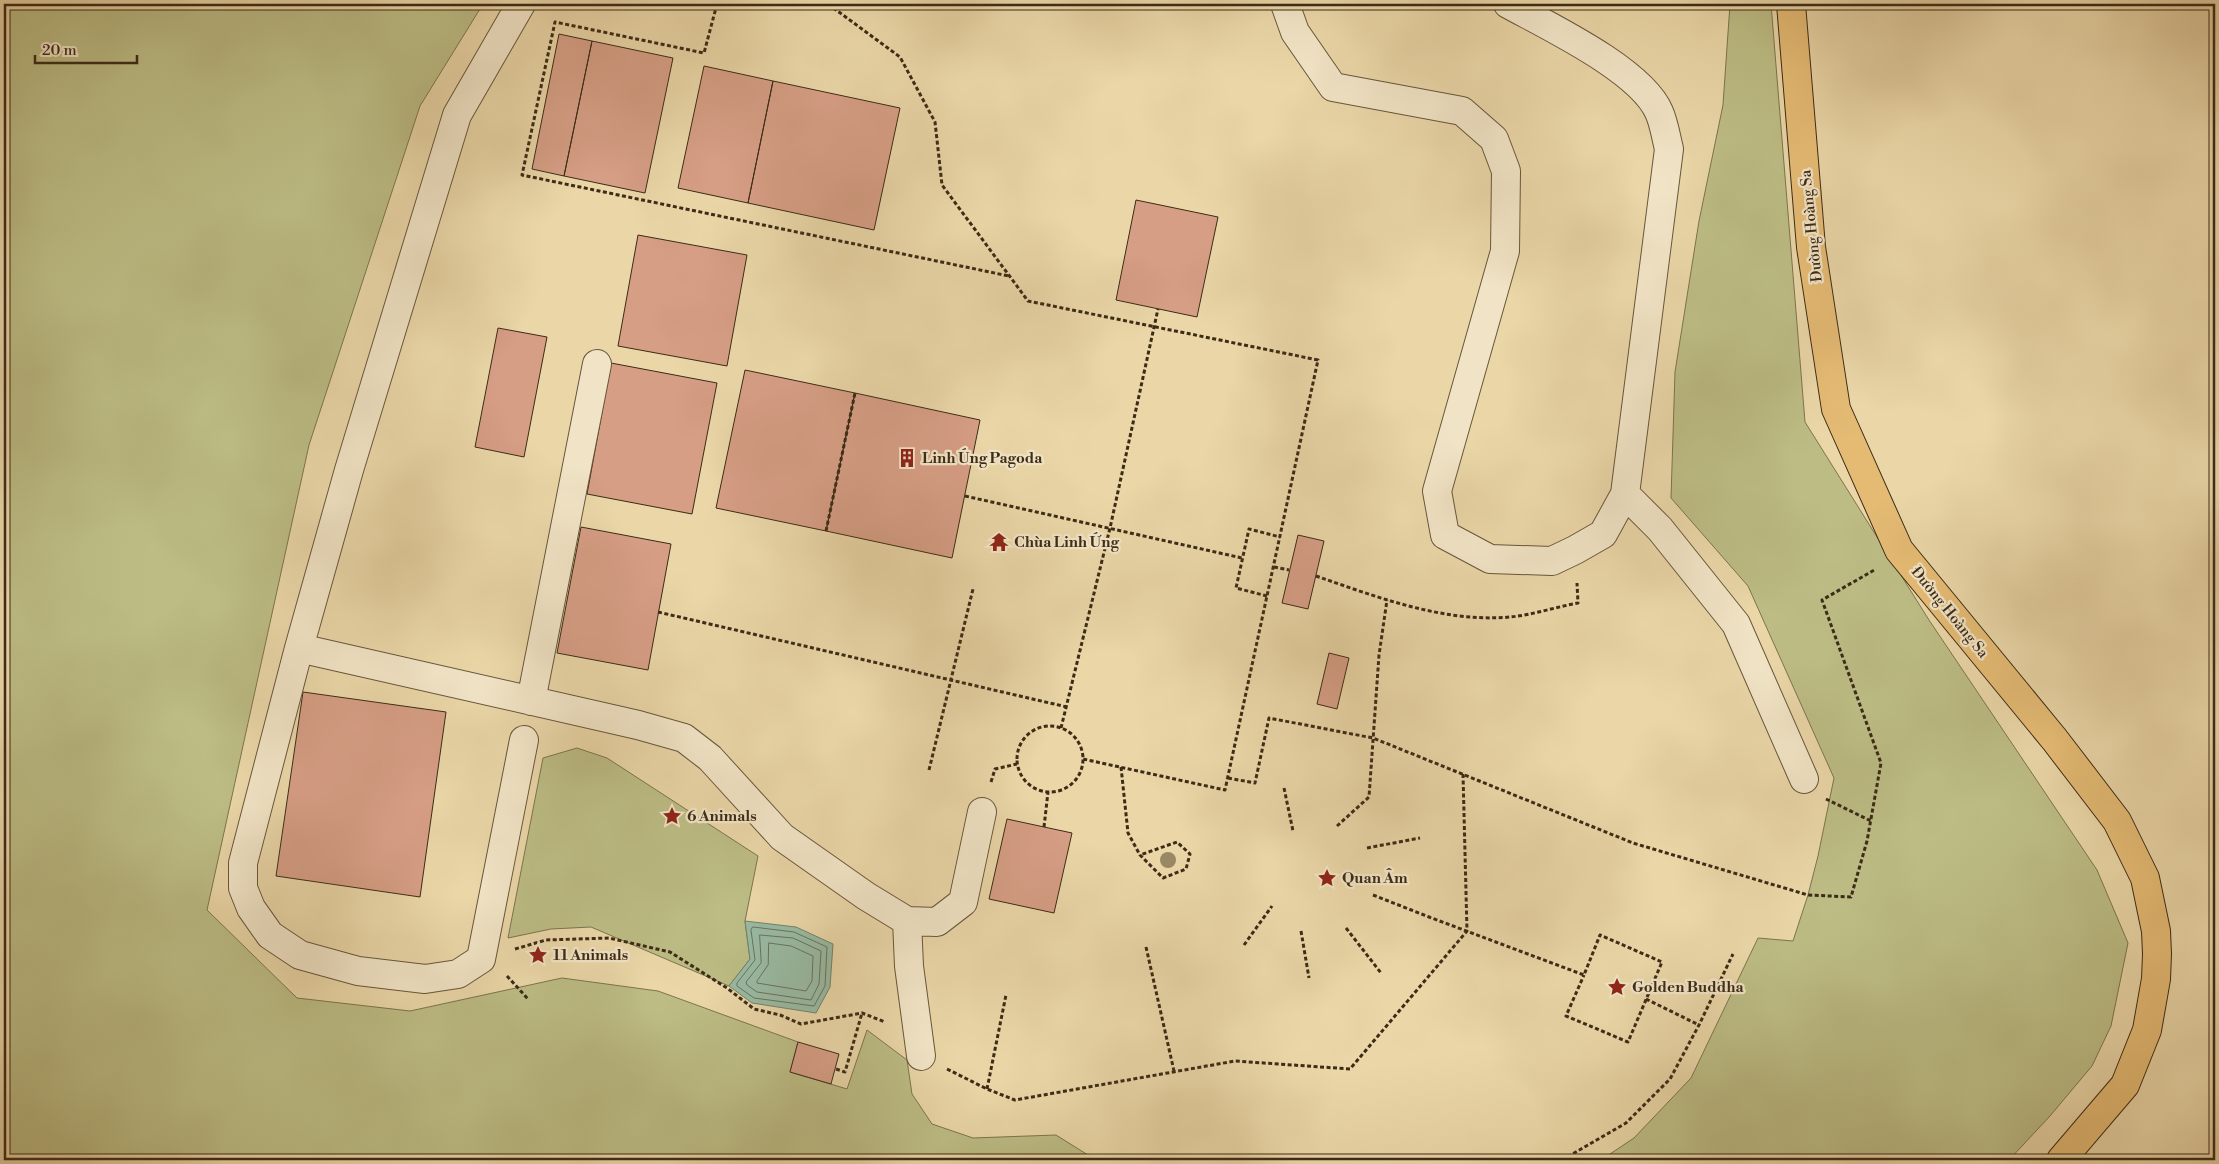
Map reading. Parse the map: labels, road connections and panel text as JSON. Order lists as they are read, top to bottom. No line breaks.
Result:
{"streets":{"main road":["Đường Hoàng Sa"]},"places":{"building":["Linh Úng Pagoda"],"temple":["Chùa Linh Ứng"],"place":["6 Animals","Quan Âm","11 Animals","Golden Buddha"]},"scale_bar":"20 m"}
